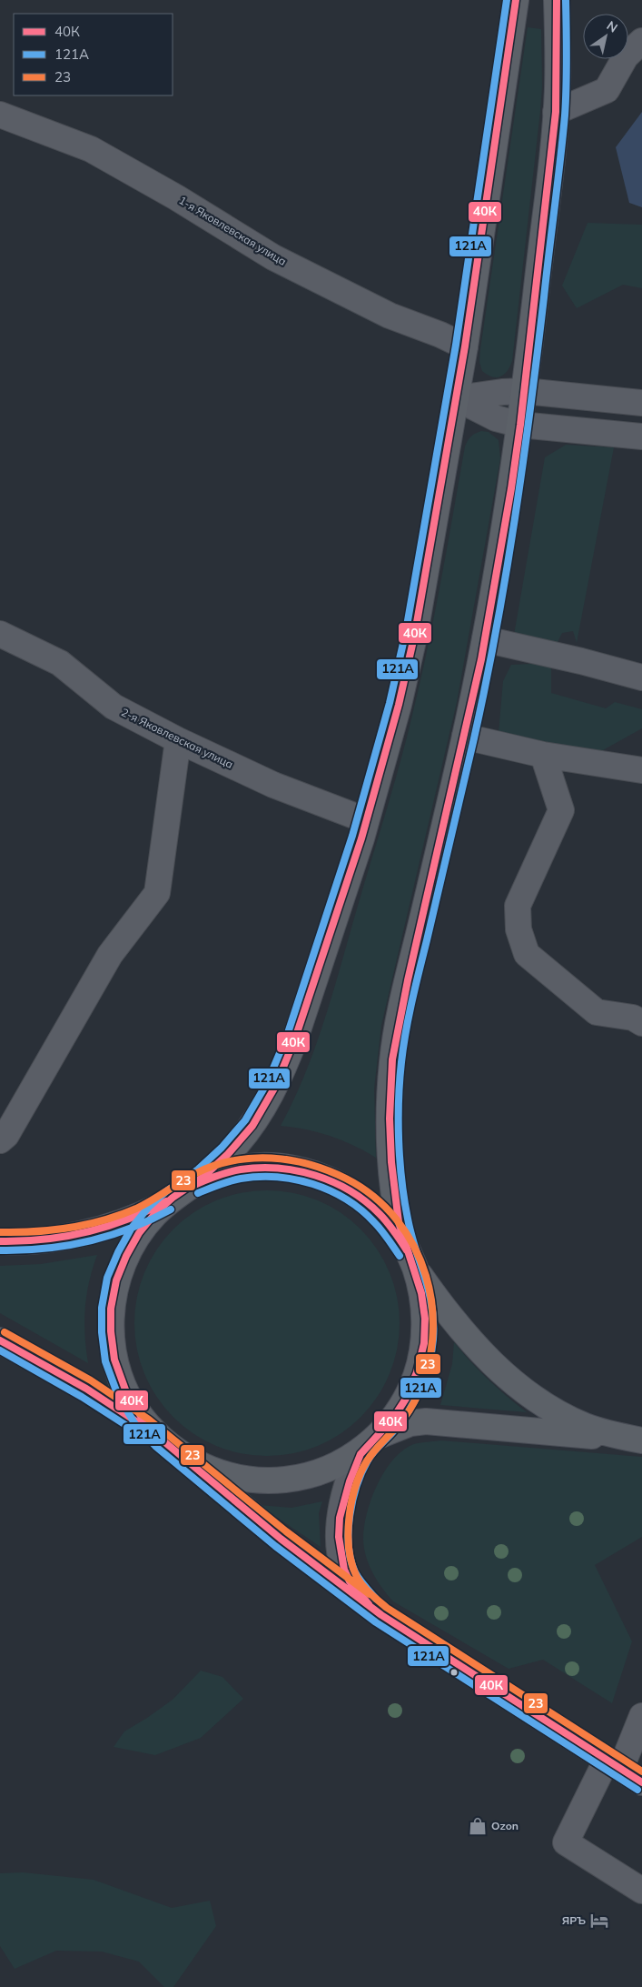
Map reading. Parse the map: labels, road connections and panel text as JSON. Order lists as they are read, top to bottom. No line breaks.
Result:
{"streets":{"street":["1-я Яковлевская улица","2-я Яковлевская улица"]},"places":{"shop":["Ozon"],"hotel":["ЯРЪ"]},"lines":["transit line 40К","transit line 121А","transit line 23"],"legend":["40К","121А","23"],"north":"top right"}
